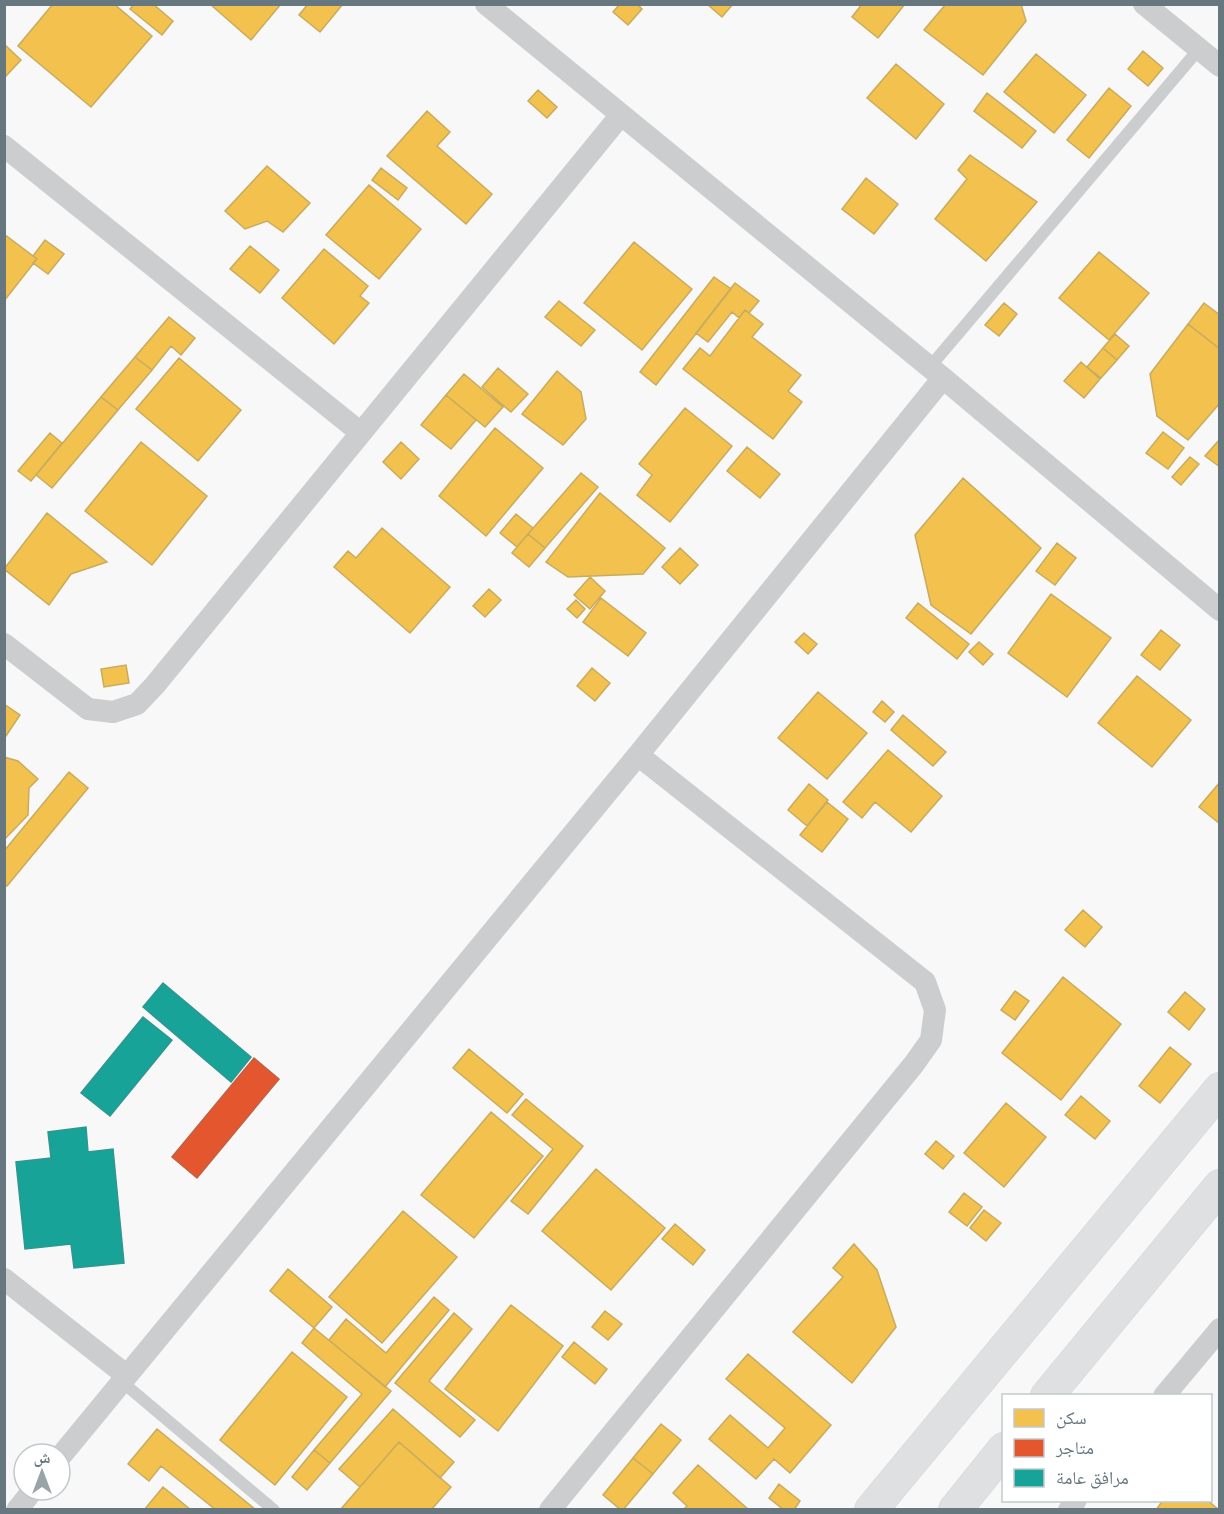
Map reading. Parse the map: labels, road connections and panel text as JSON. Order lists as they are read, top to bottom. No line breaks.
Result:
{"legend":["سكن","متاجر","مرافق عامة"],"north":"top"}
